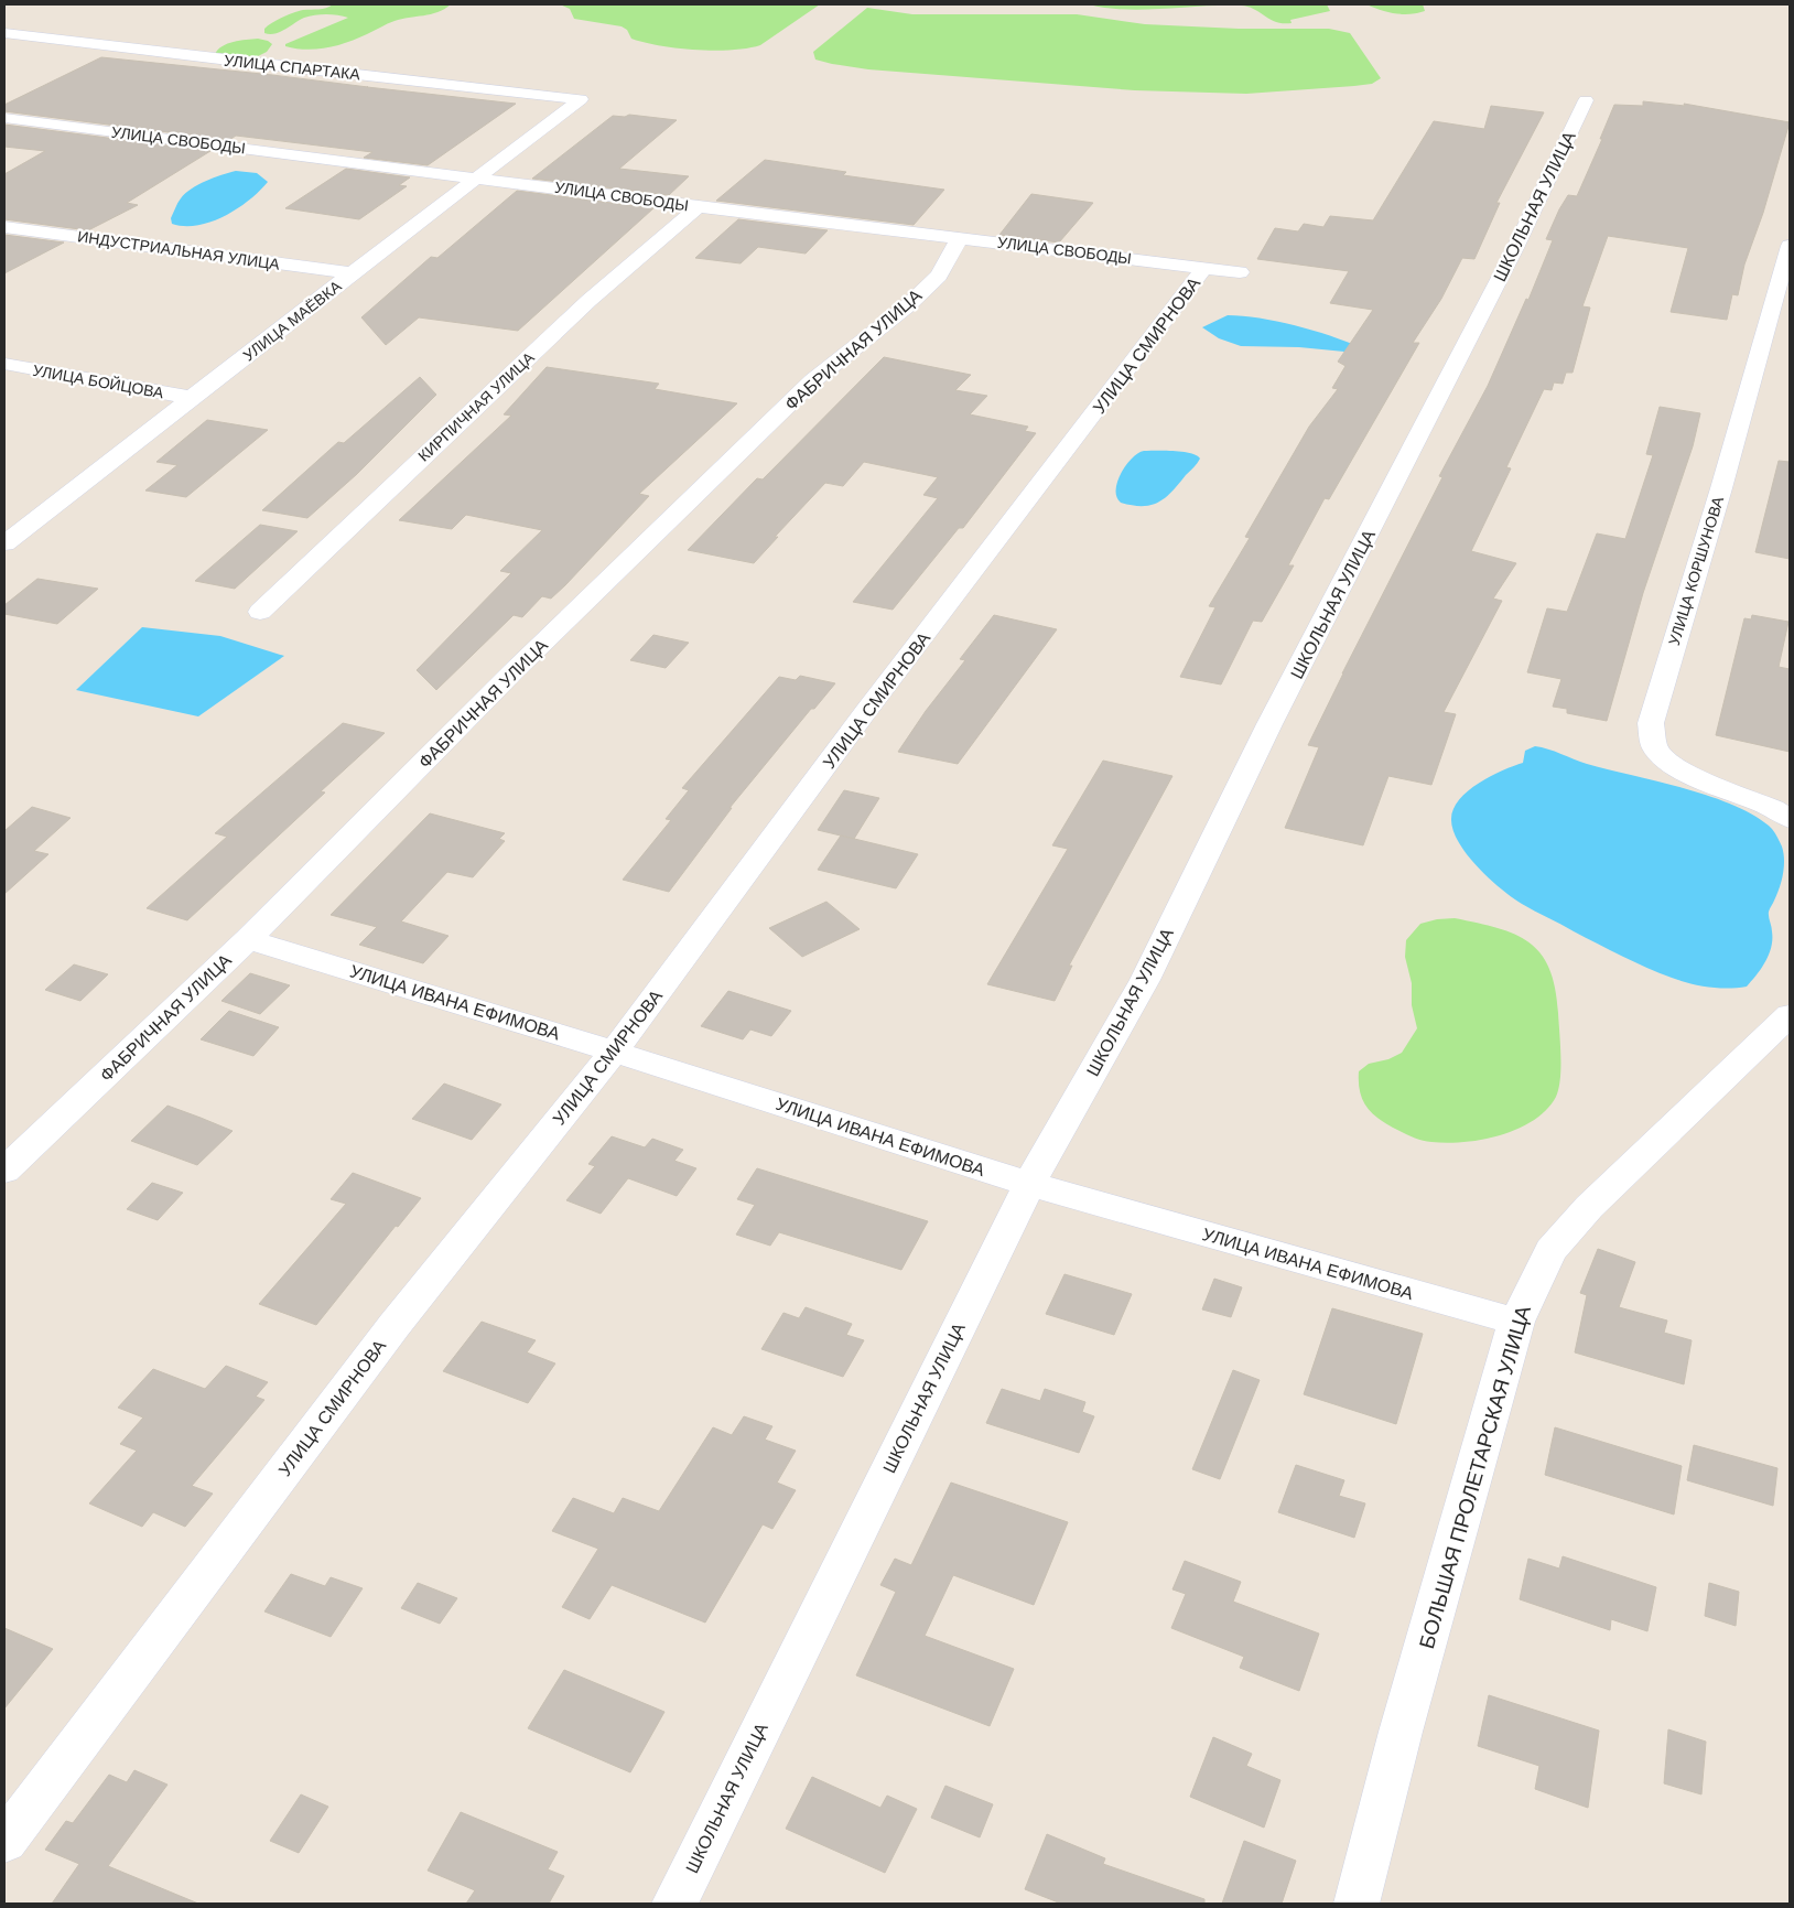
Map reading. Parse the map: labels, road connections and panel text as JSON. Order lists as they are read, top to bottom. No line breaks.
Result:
{"streets":{"street":["УЛИЦА СПАРТАКА","УЛИЦА СВОБОДЫ","ШКОЛЬНАЯ УЛИЦА","ИНДУСТРИАЛЬНАЯ УЛИЦА","УЛИЦА МАЁВКА","УЛИЦА СМИРНОВА","ФАБРИЧНАЯ УЛИЦА","УЛИЦА БОЙЦОВА","КИРПИЧНАЯ УЛИЦА","УЛИЦА КОРШУНОВА","УЛИЦА ИВАНА ЕФИМОВА","БОЛЬШАЯ ПРОЛЕТАРСКАЯ УЛИЦА"]},"crossings":[["УЛИЦА СПАРТАКА","УЛИЦА МАЁВКА"],["УЛИЦА СВОБОДЫ","УЛИЦА МАЁВКА"],["УЛИЦА СВОБОДЫ","УЛИЦА СМИРНОВА"],["УЛИЦА СВОБОДЫ","ФАБРИЧНАЯ УЛИЦА"],["УЛИЦА СВОБОДЫ","КИРПИЧНАЯ УЛИЦА"],["ШКОЛЬНАЯ УЛИЦА","УЛИЦА ИВАНА ЕФИМОВА"],["ИНДУСТРИАЛЬНАЯ УЛИЦА","УЛИЦА МАЁВКА"],["УЛИЦА МАЁВКА","УЛИЦА БОЙЦОВА"],["УЛИЦА СМИРНОВА","УЛИЦА ИВАНА ЕФИМОВА"],["ФАБРИЧНАЯ УЛИЦА","УЛИЦА ИВАНА ЕФИМОВА"],["УЛИЦА ИВАНА ЕФИМОВА","БОЛЬШАЯ ПРОЛЕТАРСКАЯ УЛИЦА"]]}
